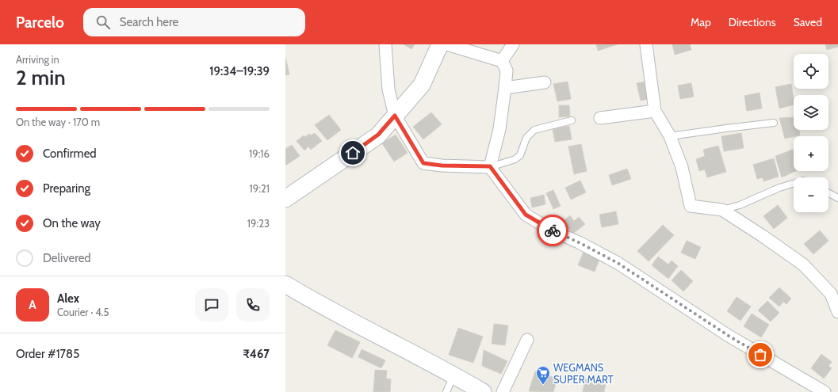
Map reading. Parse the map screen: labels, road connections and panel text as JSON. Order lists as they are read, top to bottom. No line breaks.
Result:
{"places":{"supermarket":["WEGMANS SUPER MART"]},"page":{"header":"Parcelo","search":"Search here","nav":["Map","Directions","Saved"],"heading":["2 min","Arriving in","19:34–19:39"],"panel":["Alex","Courier · 4.5","Order #1785","₹467"],"map_buttons":["+","−"],"bar":"On the way · 170 m","list":[["Confirmed","19:16"],["Preparing","19:21"],["On the way","19:23"],"Delivered"],"round":"A"}}
